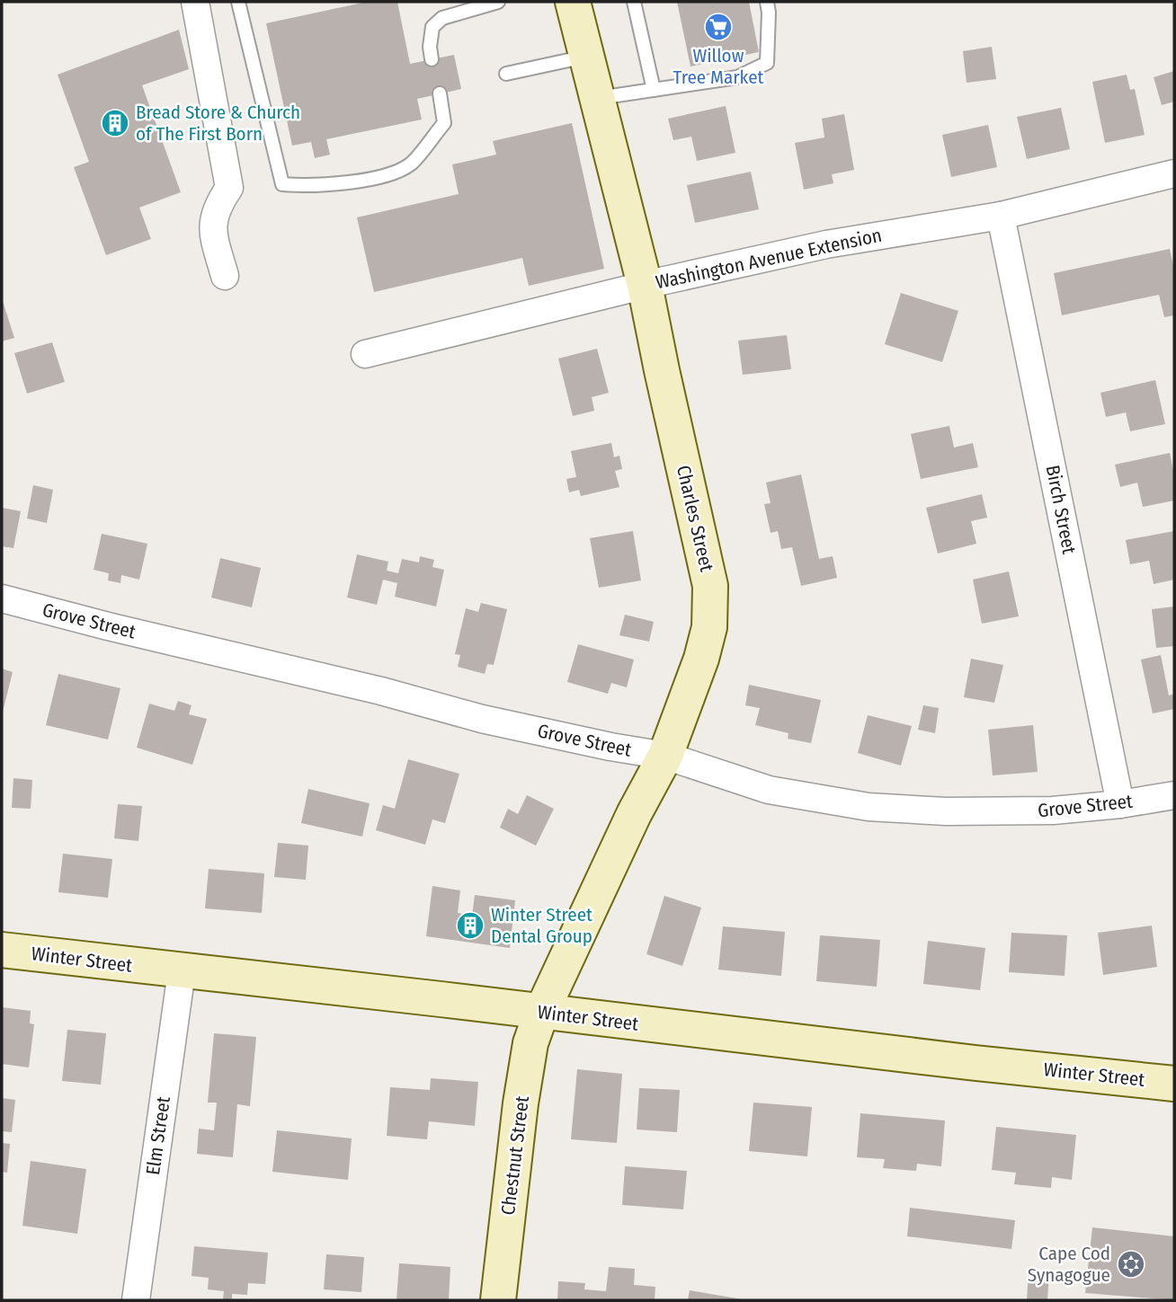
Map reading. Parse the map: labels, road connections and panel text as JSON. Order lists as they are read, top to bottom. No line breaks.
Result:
{"streets":{"street":["Washington Avenue Extension","Birch Street","Charles Street","Grove Street","Winter Street","Elm Street","Chestnut Street"]},"crossings":[["Washington Avenue Extension","Birch Street"],["Washington Avenue Extension","Charles Street"],["Birch Street","Grove Street"],["Charles Street","Grove Street"],["Charles Street","Winter Street"],["Charles Street","Chestnut Street"],["Winter Street","Elm Street"],["Winter Street","Chestnut Street"]],"places":{"supermarket":["Willow Tree Market"],"building":["Bread Store & Church of The First Born","Winter Street Dental Group"],"synagogue":["Cape Cod Synagogue"]}}
